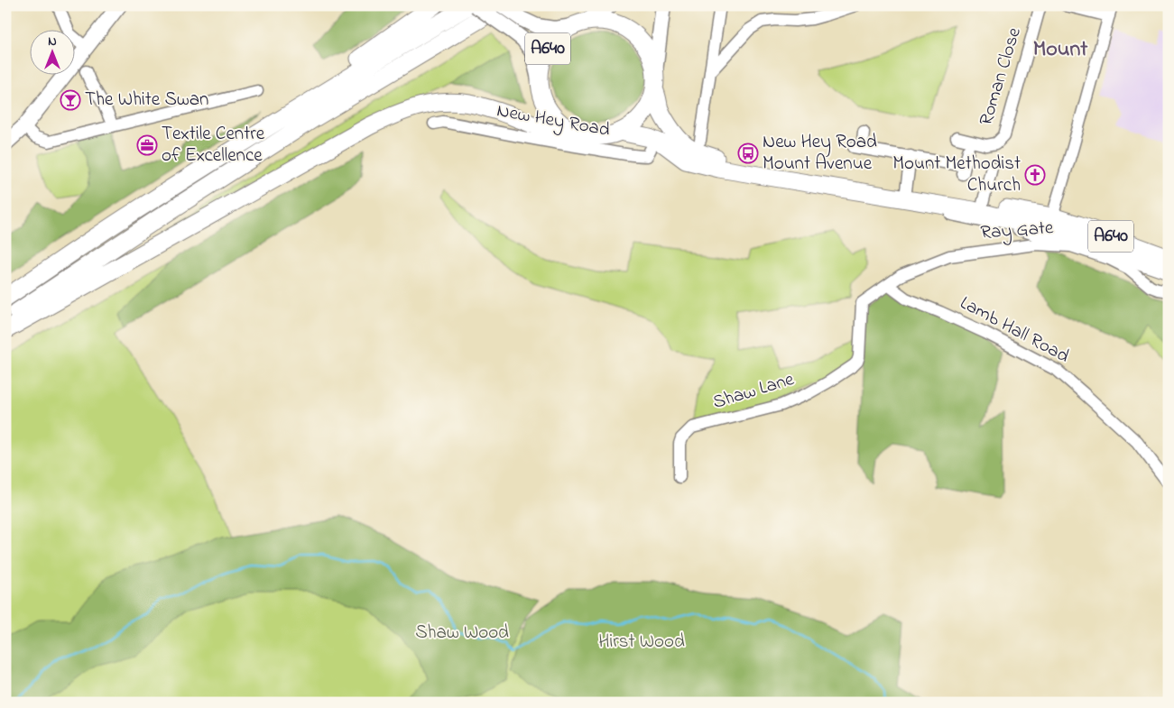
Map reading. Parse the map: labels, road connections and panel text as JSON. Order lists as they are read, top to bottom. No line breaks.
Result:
{"streets":{"highway":["A640","New Hey Road"],"street":["Roman Close","Ray Gate","Lamb Hall Road","Shaw Lane"]},"crossings":[["A640","New Hey Road"],["New Hey Road","Ray Gate"],["Ray Gate","Lamb Hall Road"],["Ray Gate","Shaw Lane"],["Lamb Hall Road","Shaw Lane"]],"districts":["Mount"],"parks":["Shaw Wood","Hirst Wood"],"places":{"bar":["The White Swan"],"office":["Textile Centre of Excellence"],"bus stop":["New Hey Road Mount Avenue"],"church":["Mount Methodist Church"]},"north":"top"}
